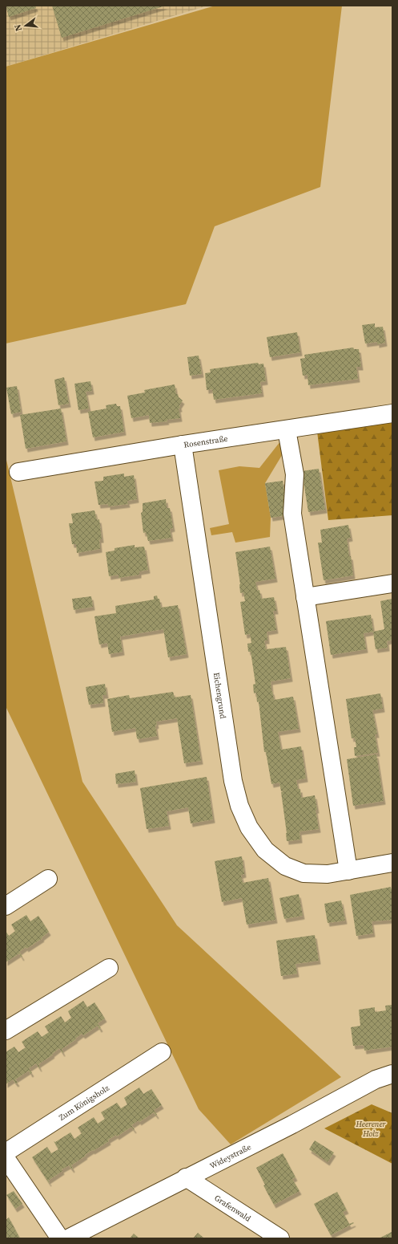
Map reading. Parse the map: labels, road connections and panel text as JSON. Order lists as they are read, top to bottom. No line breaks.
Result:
{"streets":{"street":["Rosenstraße","Eichengrund","Zum Königsholz","Wideystraße","Grafenwald"]},"crossings":[["Rosenstraße","Eichengrund"],["Wideystraße","Grafenwald"]],"parks":["Heerener Holz"],"north":"left"}
